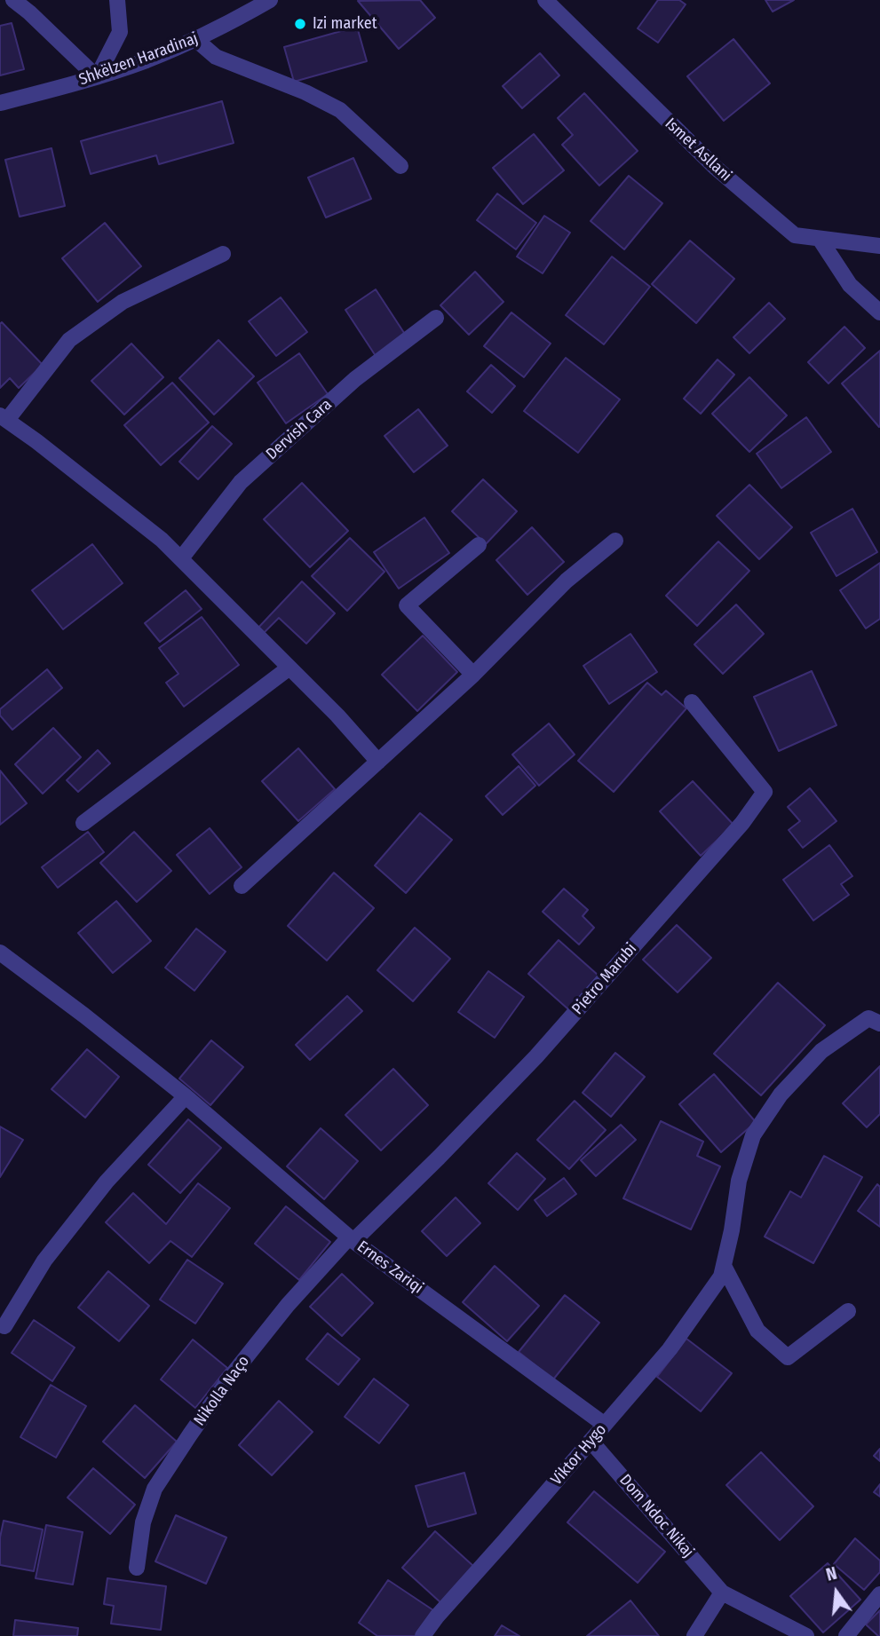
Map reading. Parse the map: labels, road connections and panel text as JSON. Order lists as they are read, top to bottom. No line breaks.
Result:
{"streets":{"street":["Shkëlzen Haradinaj","Ismet Asllani","Dervish Cara","Pietro Marubi","Ernes Zariqi","Nikolla Naço","Viktor Hygo","Dom Ndoc Nikaj"]},"crossings":[["Pietro Marubi","Ernes Zariqi"],["Pietro Marubi","Nikolla Naço"],["Ernes Zariqi","Nikolla Naço"],["Ernes Zariqi","Viktor Hygo"],["Viktor Hygo","Dom Ndoc Nikaj"]],"places":["Izi market"],"north":"top"}
